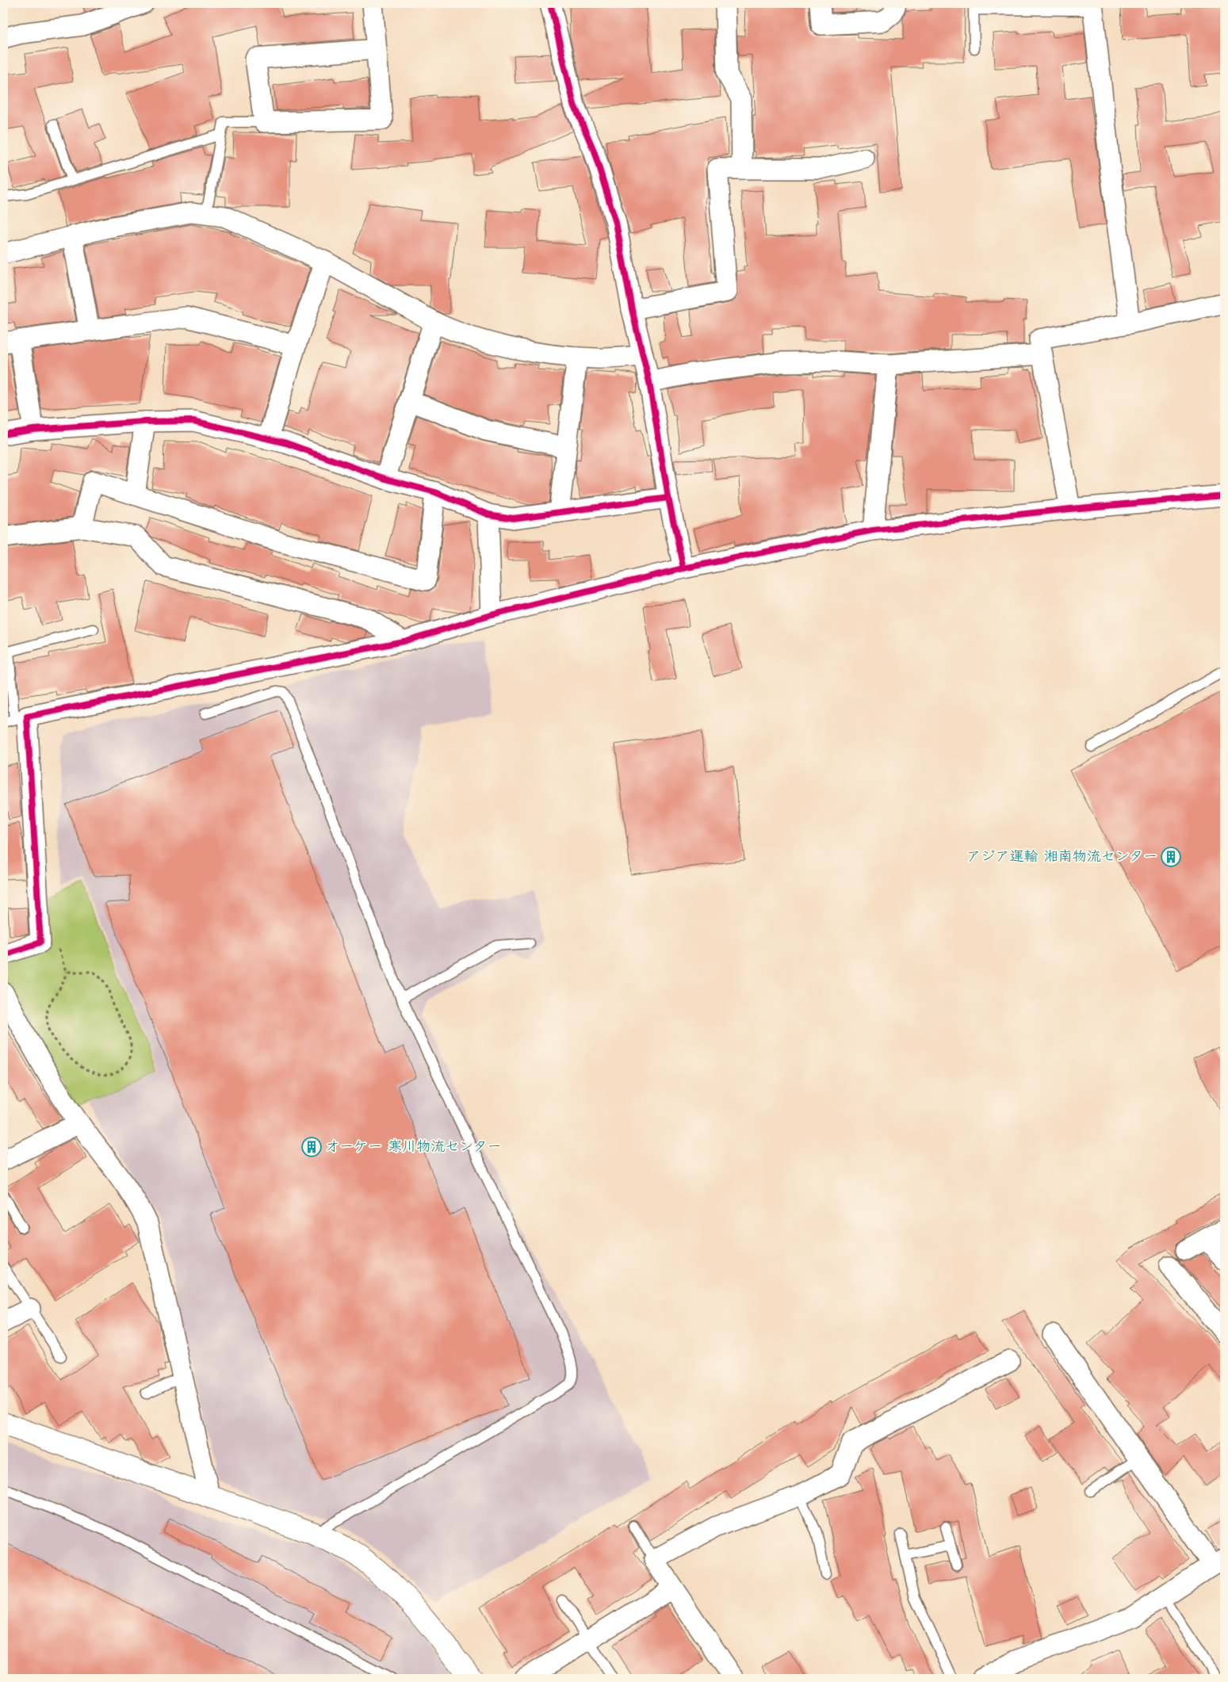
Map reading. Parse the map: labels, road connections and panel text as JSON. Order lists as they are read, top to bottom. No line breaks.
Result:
{"places":{"building":["アジア運輸 湘南物流センター","オーケー 寒川物流センター"]}}
